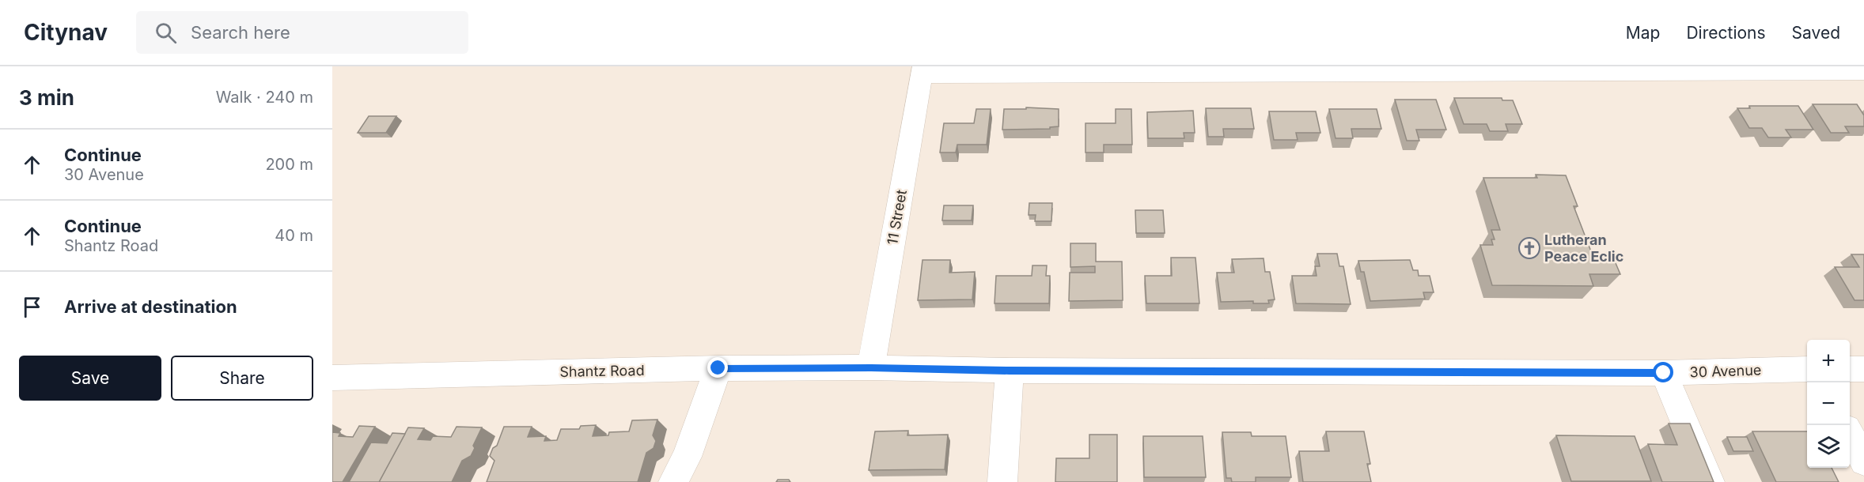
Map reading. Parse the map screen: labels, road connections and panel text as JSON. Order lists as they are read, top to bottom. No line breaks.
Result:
{"streets":{"street":["11 Street","Shantz Road","30 Avenue"]},"crossings":[["11 Street","Shantz Road"],["11 Street","30 Avenue"],["Shantz Road","30 Avenue"]],"places":{"church":["Lutheran Peace Eclic"]},"page":{"header":"Citynav","search":"Search here","nav":["Map","Directions","Saved"],"heading":["3 min","Walk · 240 m"],"list":[["Continue","30 Avenue","200 m"],["Continue","Shantz Road","40 m"],"Arrive at destination"],"map_buttons":["+","−"],"buttons":["Save","Share"]}}
